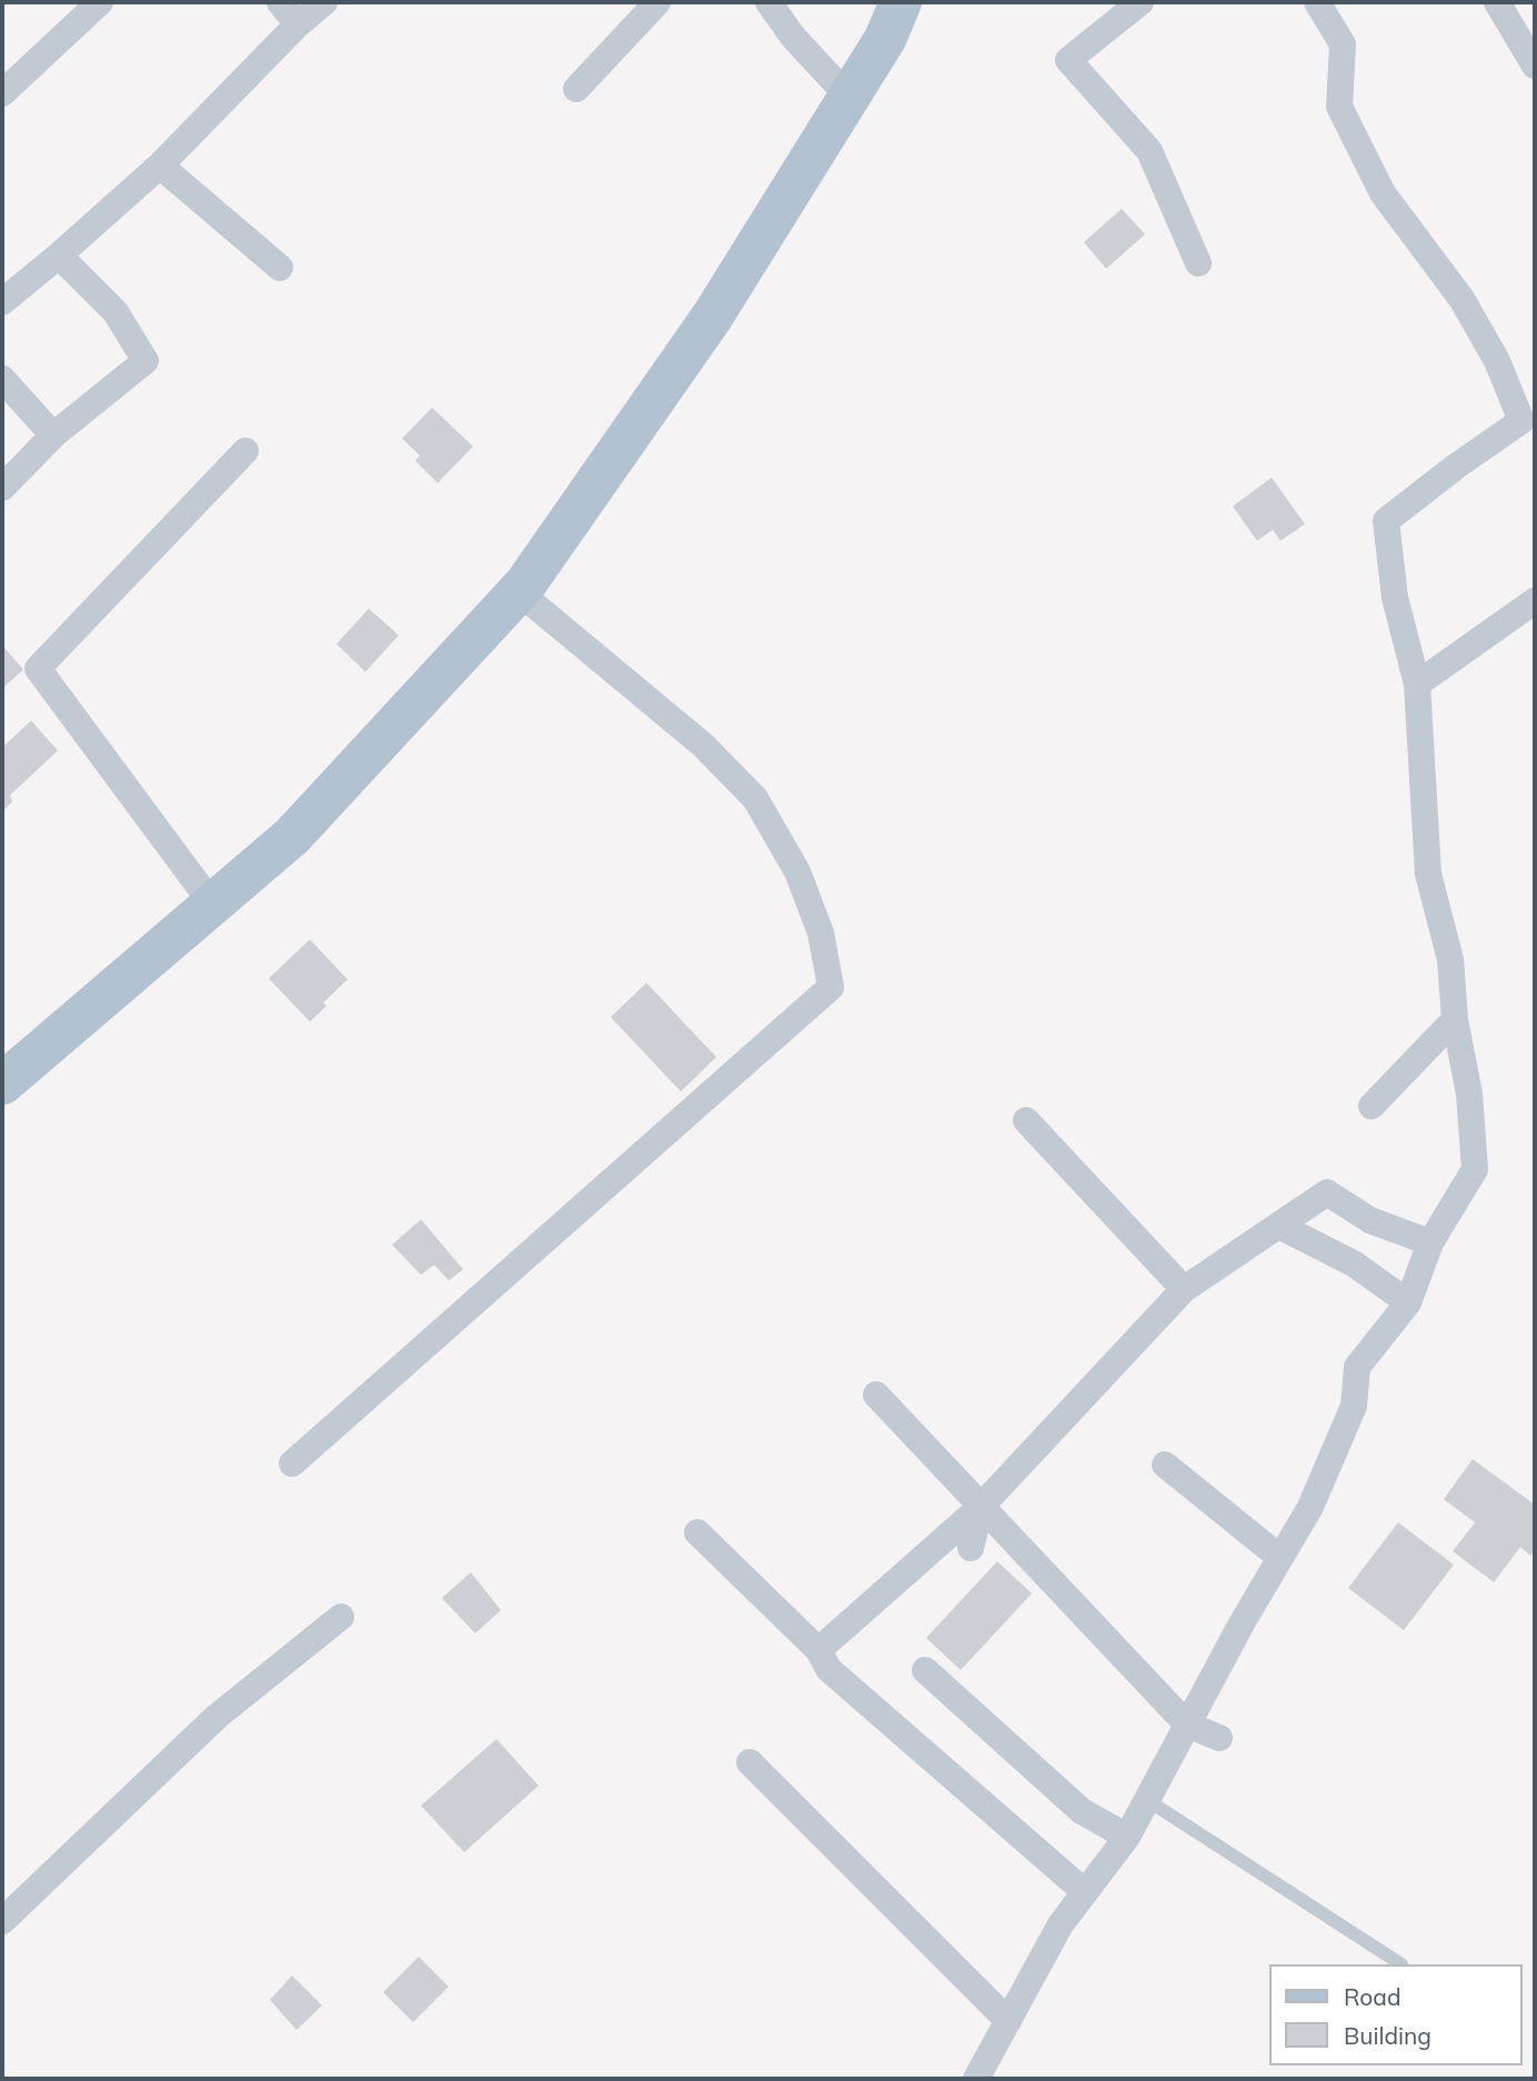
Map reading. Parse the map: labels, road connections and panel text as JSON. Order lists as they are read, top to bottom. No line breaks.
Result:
{"legend":["Road","Building"]}
